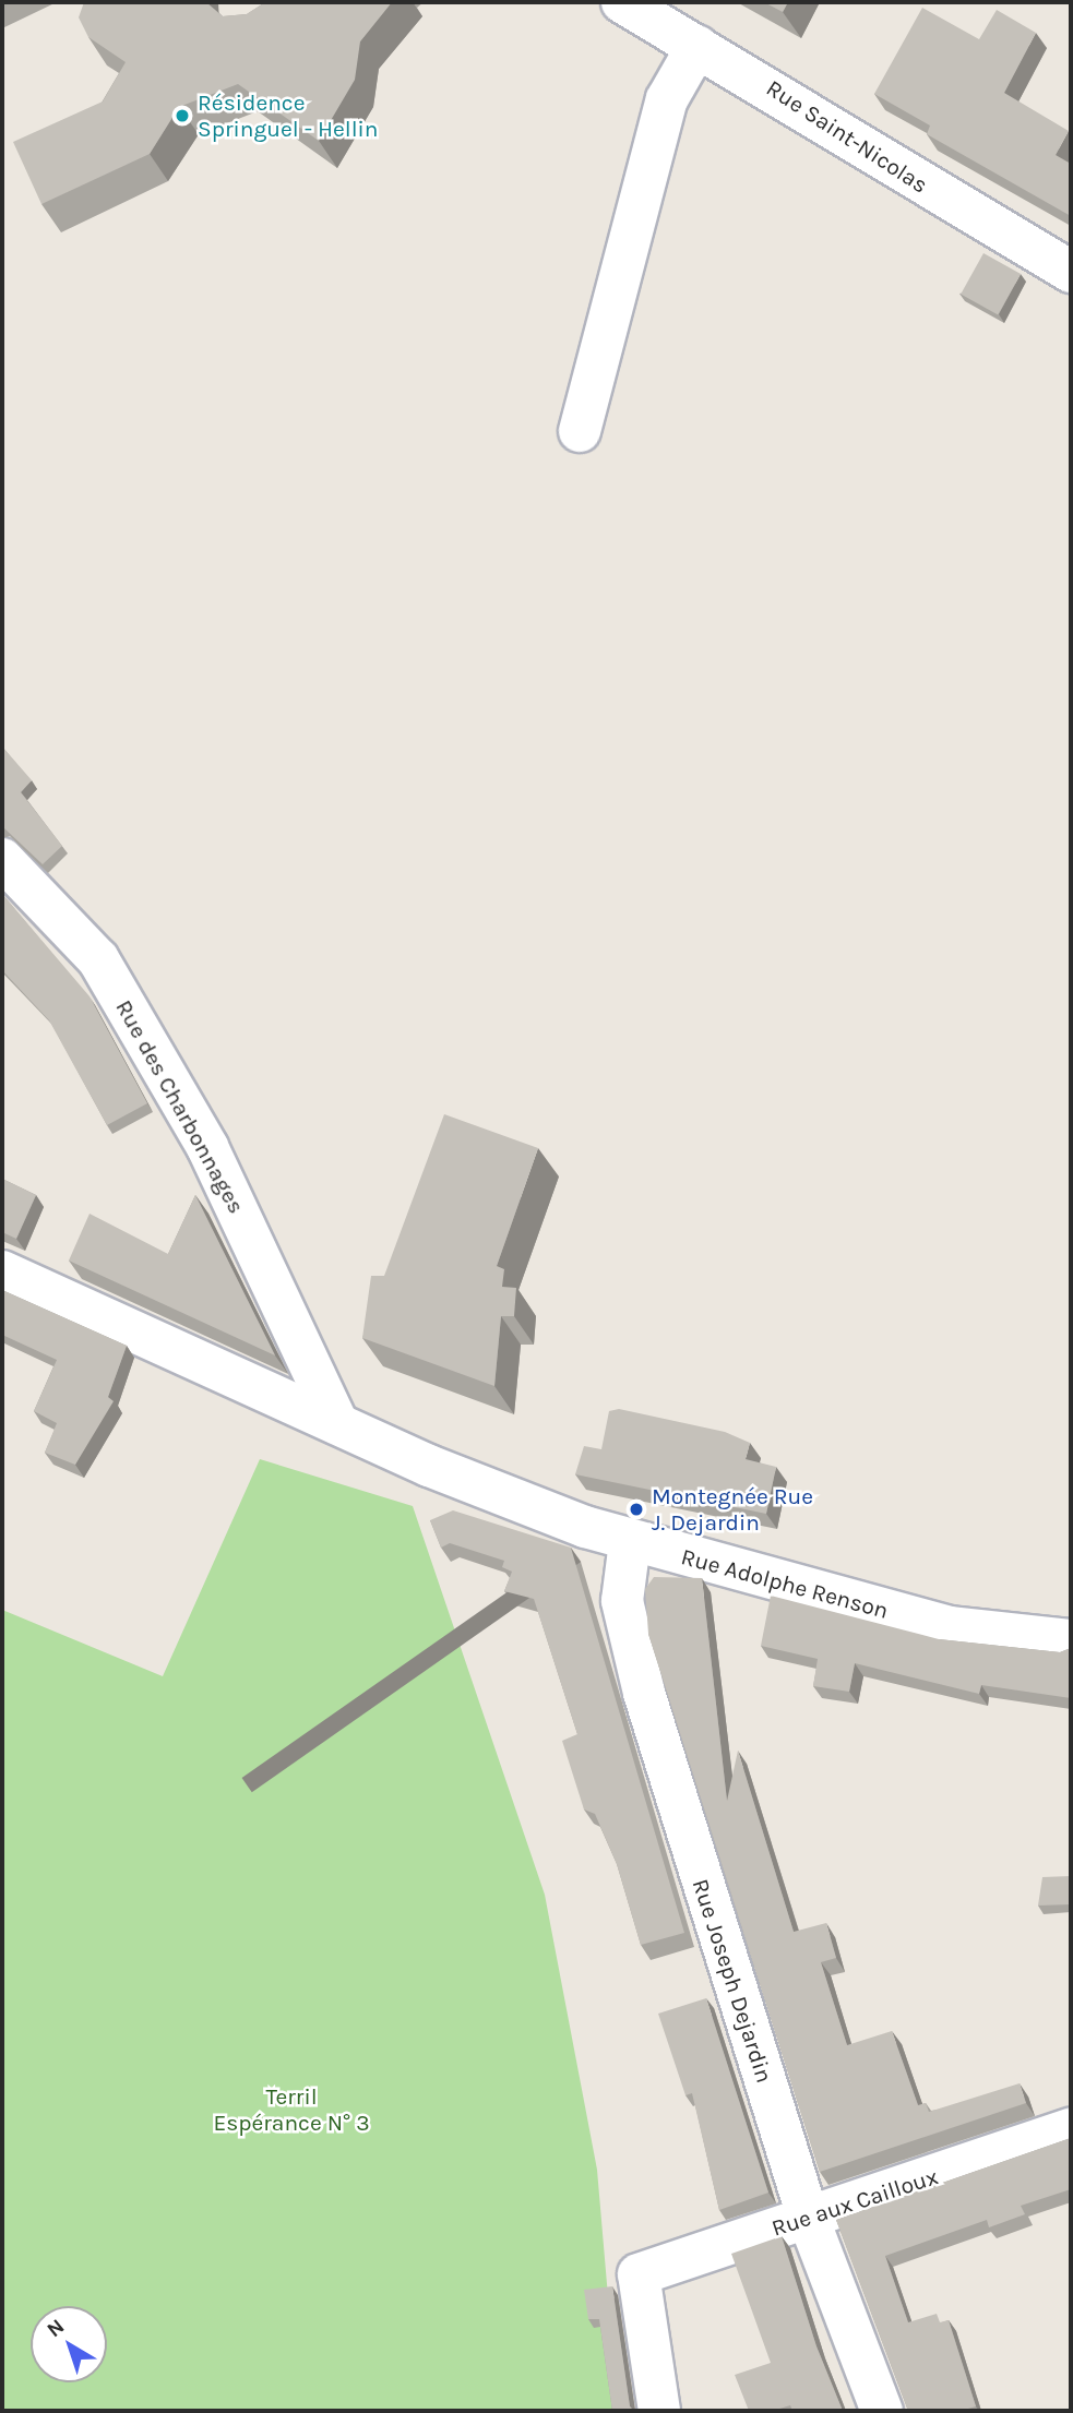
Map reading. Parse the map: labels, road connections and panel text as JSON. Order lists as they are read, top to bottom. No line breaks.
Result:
{"streets":{"street":["Rue Saint-Nicolas","Rue des Charbonnages","Rue Adolphe Renson","Rue Joseph Dejardin","Rue aux Cailloux"]},"crossings":[["Rue des Charbonnages","Rue Adolphe Renson"],["Rue Adolphe Renson","Rue Joseph Dejardin"],["Rue Joseph Dejardin","Rue aux Cailloux"]],"parks":["Terril Espérance N° 3"],"places":["Résidence Springuel - Hellin","Montegnée Rue J. Dejardin"],"north":"top left"}
